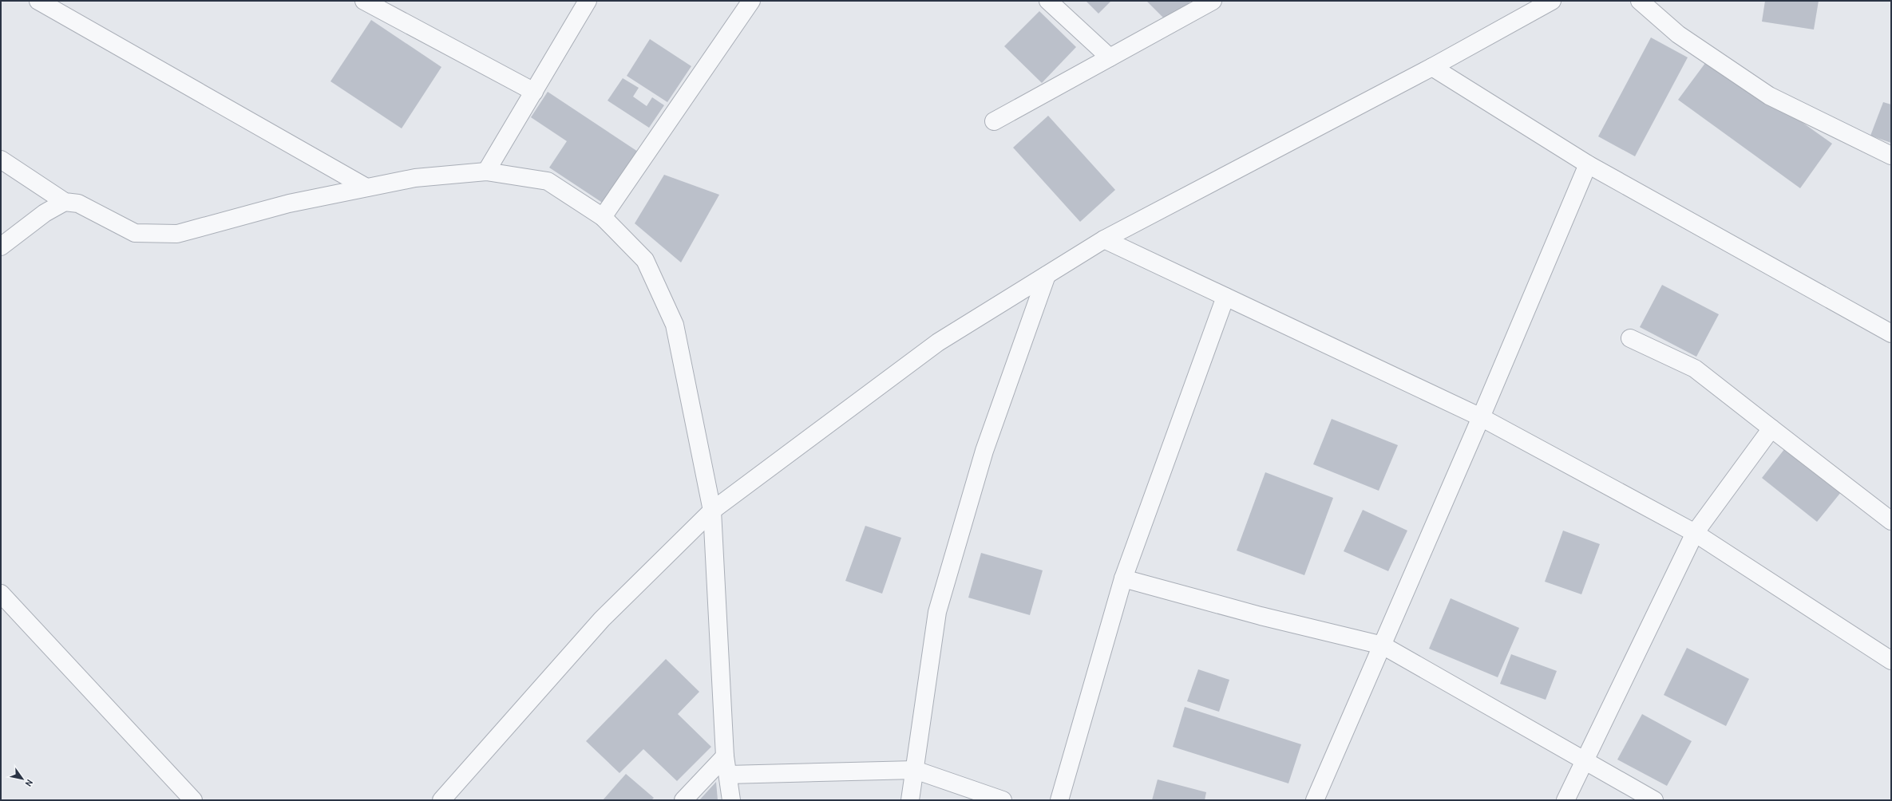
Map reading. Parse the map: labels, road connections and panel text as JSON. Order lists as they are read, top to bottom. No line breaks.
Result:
{"north":"bottom right"}
